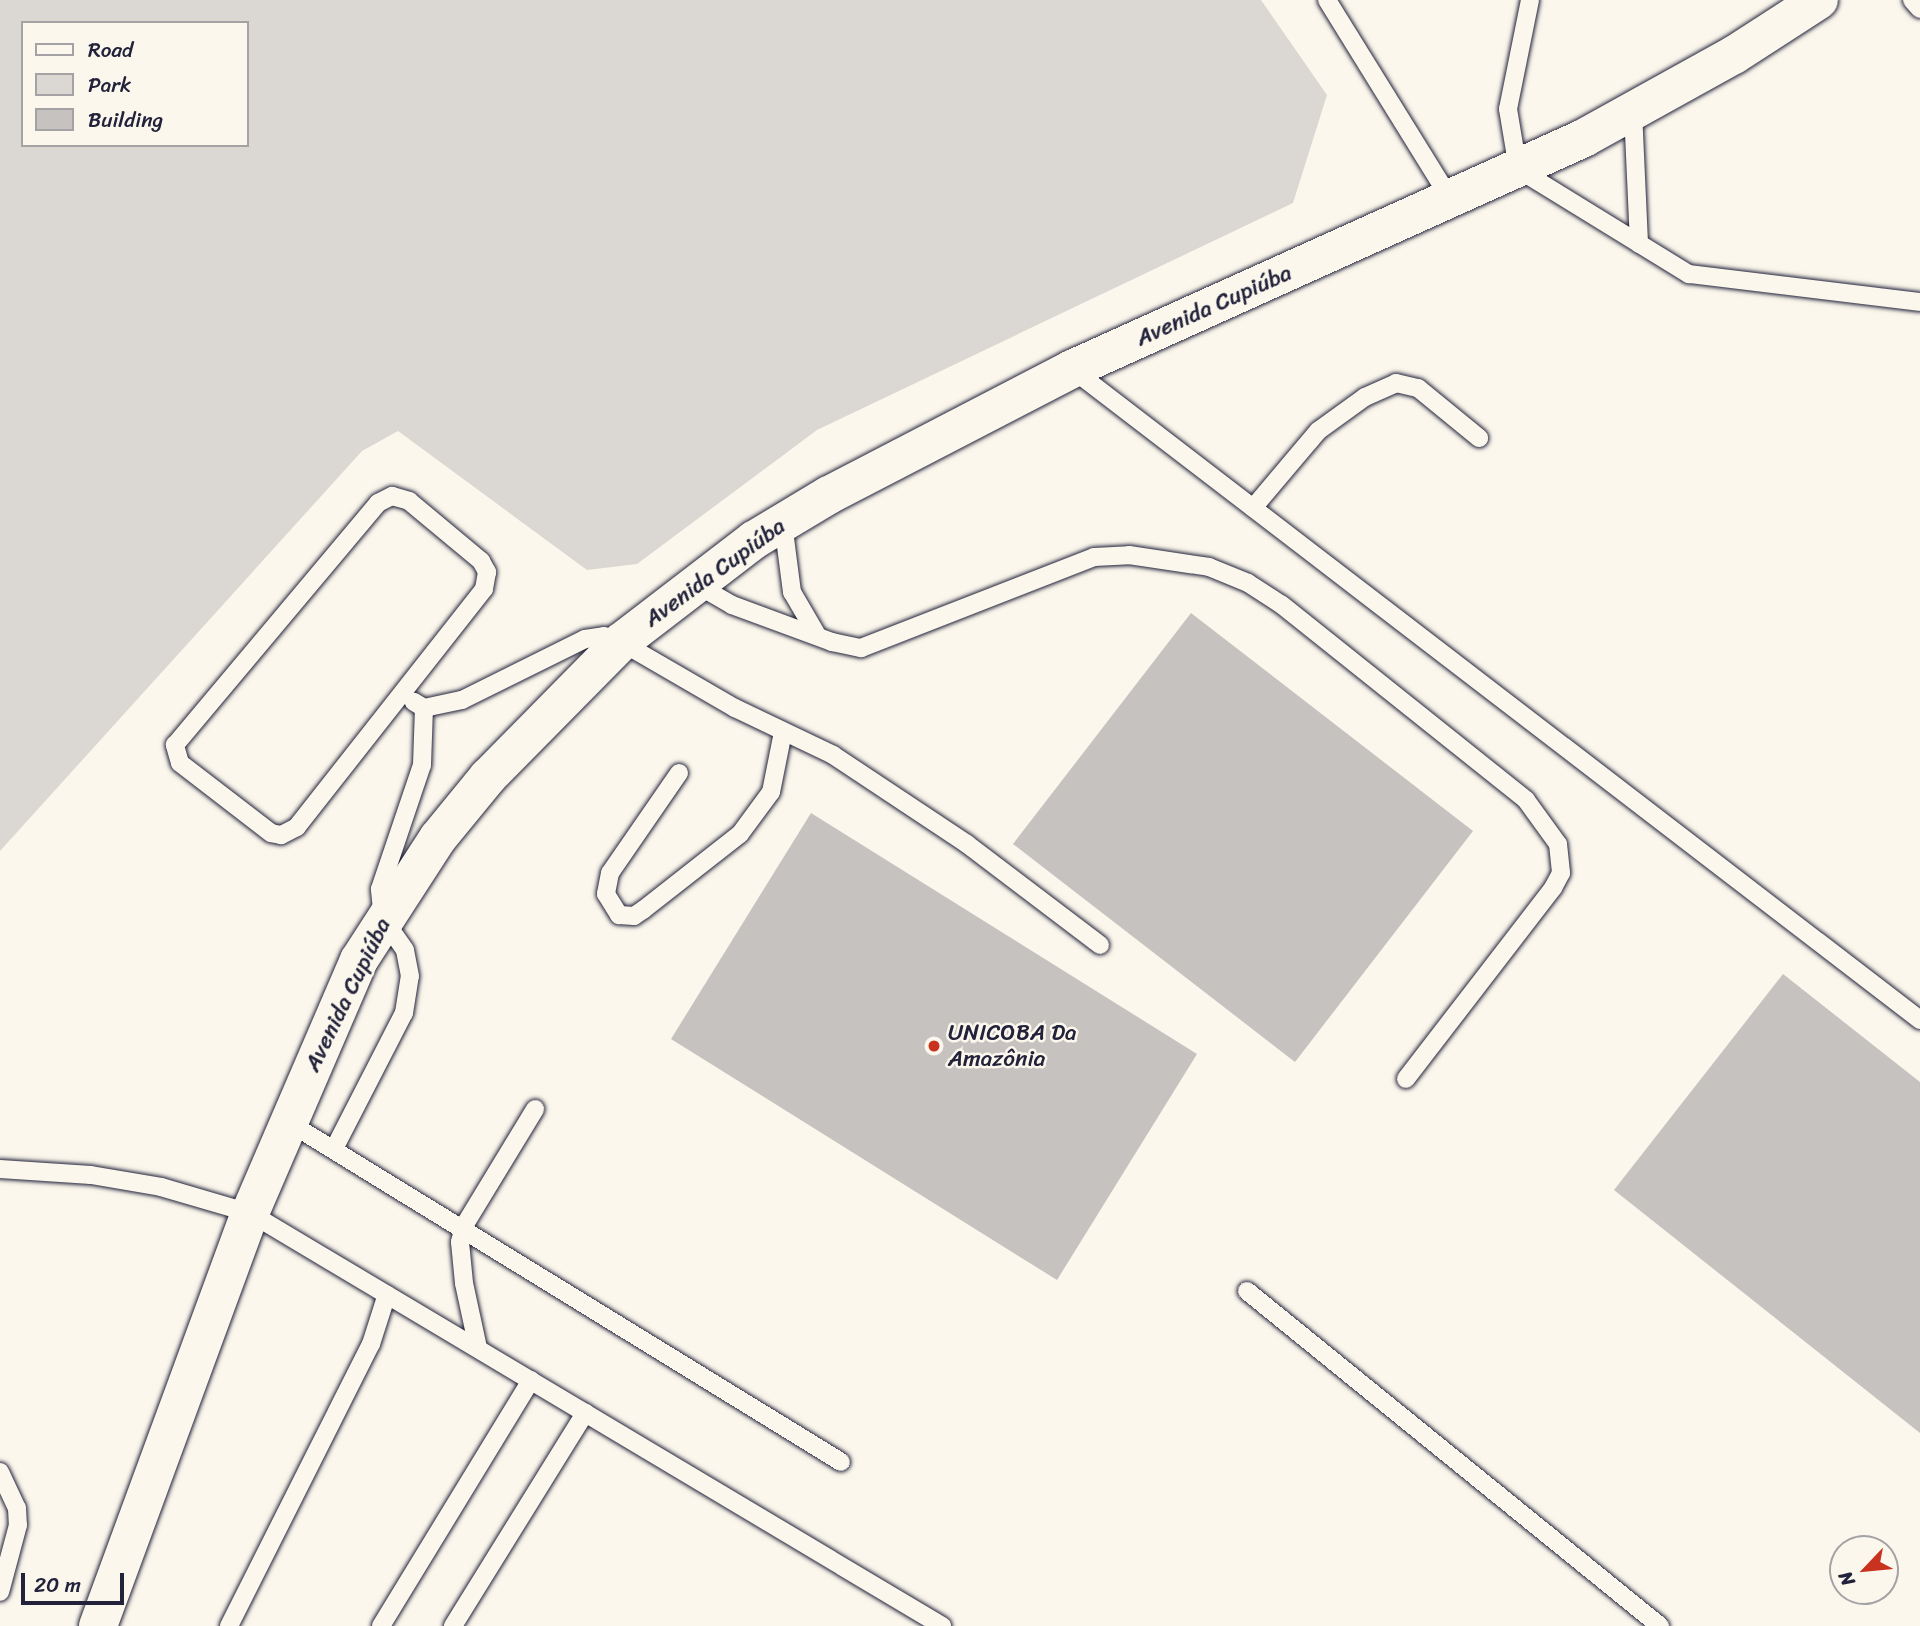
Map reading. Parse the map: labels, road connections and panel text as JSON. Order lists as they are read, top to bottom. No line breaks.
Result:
{"streets":{"street":["Avenida Cupiúba"]},"places":["UNICOBA Da Amazônia"],"legend":["Road","Park","Building"],"scale_bar":"20 m","north":"bottom left"}
